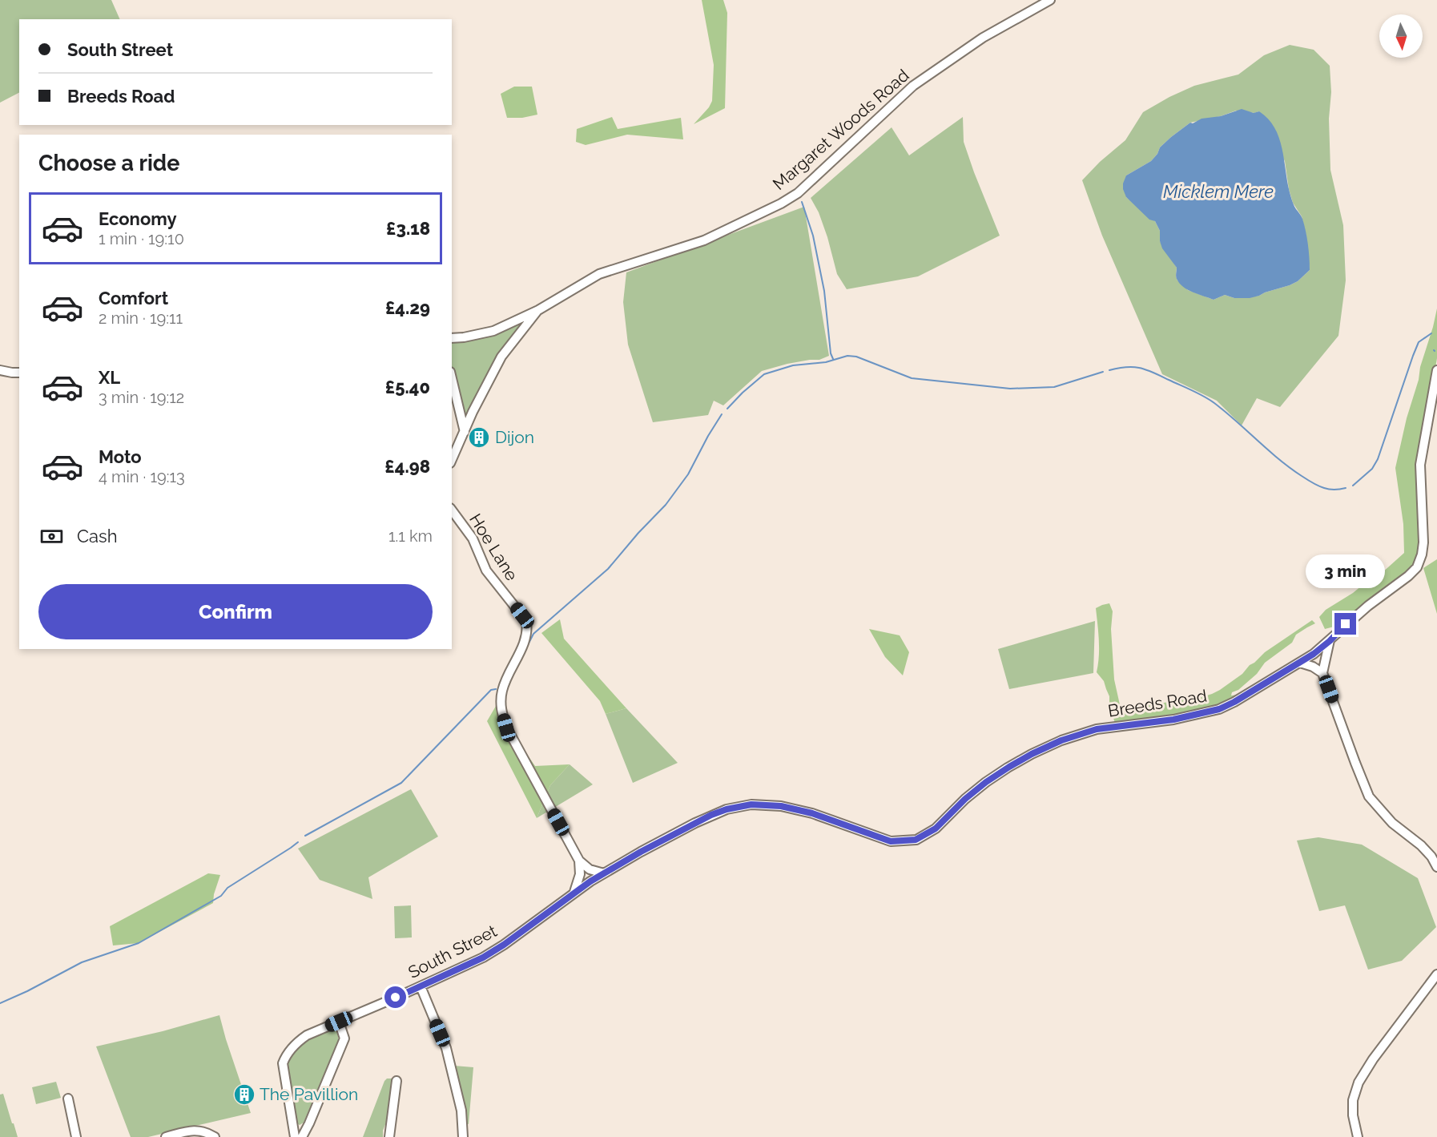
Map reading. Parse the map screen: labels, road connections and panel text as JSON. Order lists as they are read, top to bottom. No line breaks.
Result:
{"streets":{"street":["Margaret Woods Road","Hoe Lane","Breeds Road","South Street"]},"crossings":[["Breeds Road","South Street"]],"water":["Micklem Mere"],"places":{"building":["Dijon","The Pavillion"]},"north":"bottom","page":{"banner":["South Street","Breeds Road"],"heading":"Choose a ride","list":[{"name":"Economy","note":"1 min · 19:10","value":"£3.18"},{"name":"Comfort","note":"2 min · 19:11","value":"£4.29"},{"name":"XL","note":"3 min · 19:12","value":"£5.40"},{"name":"Moto","note":"4 min · 19:13","value":"£4.98"}],"pay":["Cash","1.1 km"],"bubble":"3 min","buttons":"Confirm"}}
